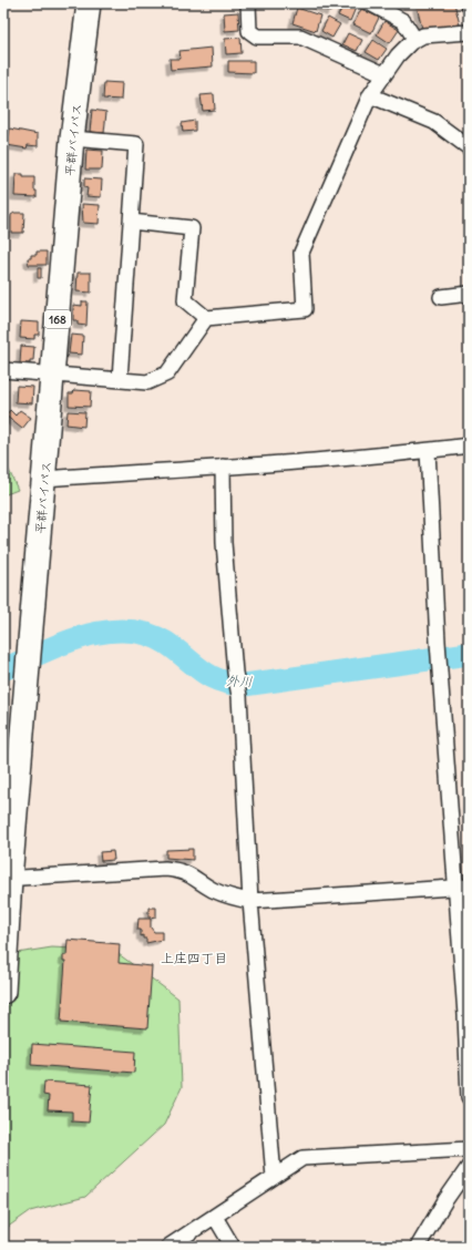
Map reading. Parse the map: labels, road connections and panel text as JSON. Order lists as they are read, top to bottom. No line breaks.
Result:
{"streets":{"highway":["平群バイパス","168"]},"districts":["上庄四丁目"],"water":["外川"]}
